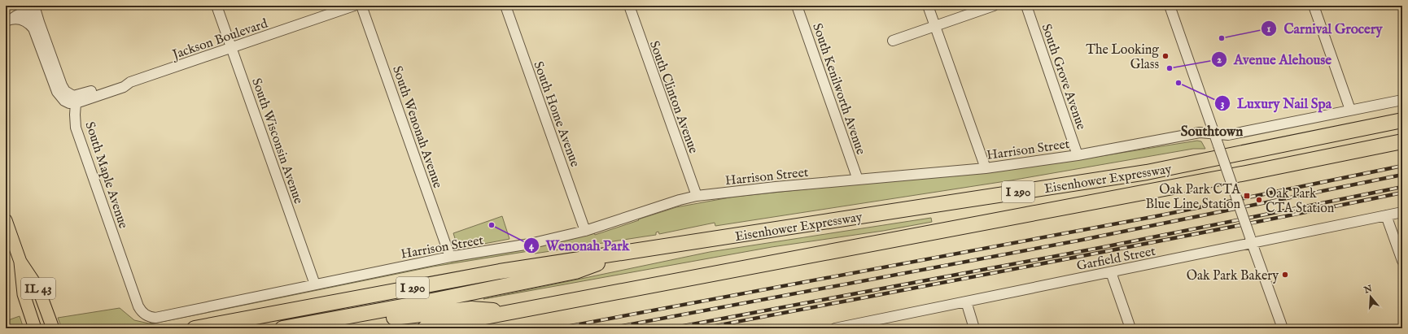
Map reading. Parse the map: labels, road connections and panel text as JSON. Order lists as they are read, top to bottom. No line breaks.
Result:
{"streets":{"highway":["Eisenhower Expressway","I 290"],"main road":["IL 43"],"street":["Jackson Boulevard","South Grove Avenue","South Kenilworth Avenue","South Clinton Avenue","South Home Avenue","South Wenonah Avenue","South Wisconsin Avenue","Harrison Street","South Maple Avenue","Garfield Street"]},"crossings":[["Jackson Boulevard","South Wisconsin Avenue"],["Jackson Boulevard","South Maple Avenue"],["South Grove Avenue","Harrison Street"],["South Kenilworth Avenue","Harrison Street"],["South Clinton Avenue","Harrison Street"],["South Home Avenue","Harrison Street"],["South Wenonah Avenue","Harrison Street"],["South Wisconsin Avenue","Harrison Street"],["Harrison Street","South Maple Avenue"]],"districts":["Southtown"],"places":{"other":["Carnival Grocery","The Looking Glass","Avenue Alehouse","Luxury Nail Spa","Oak Park CTA Station","Wenonah Park","Oak Park Bakery"],"transit":["Oak Park CTA Blue Line Station"]},"north":"top"}
